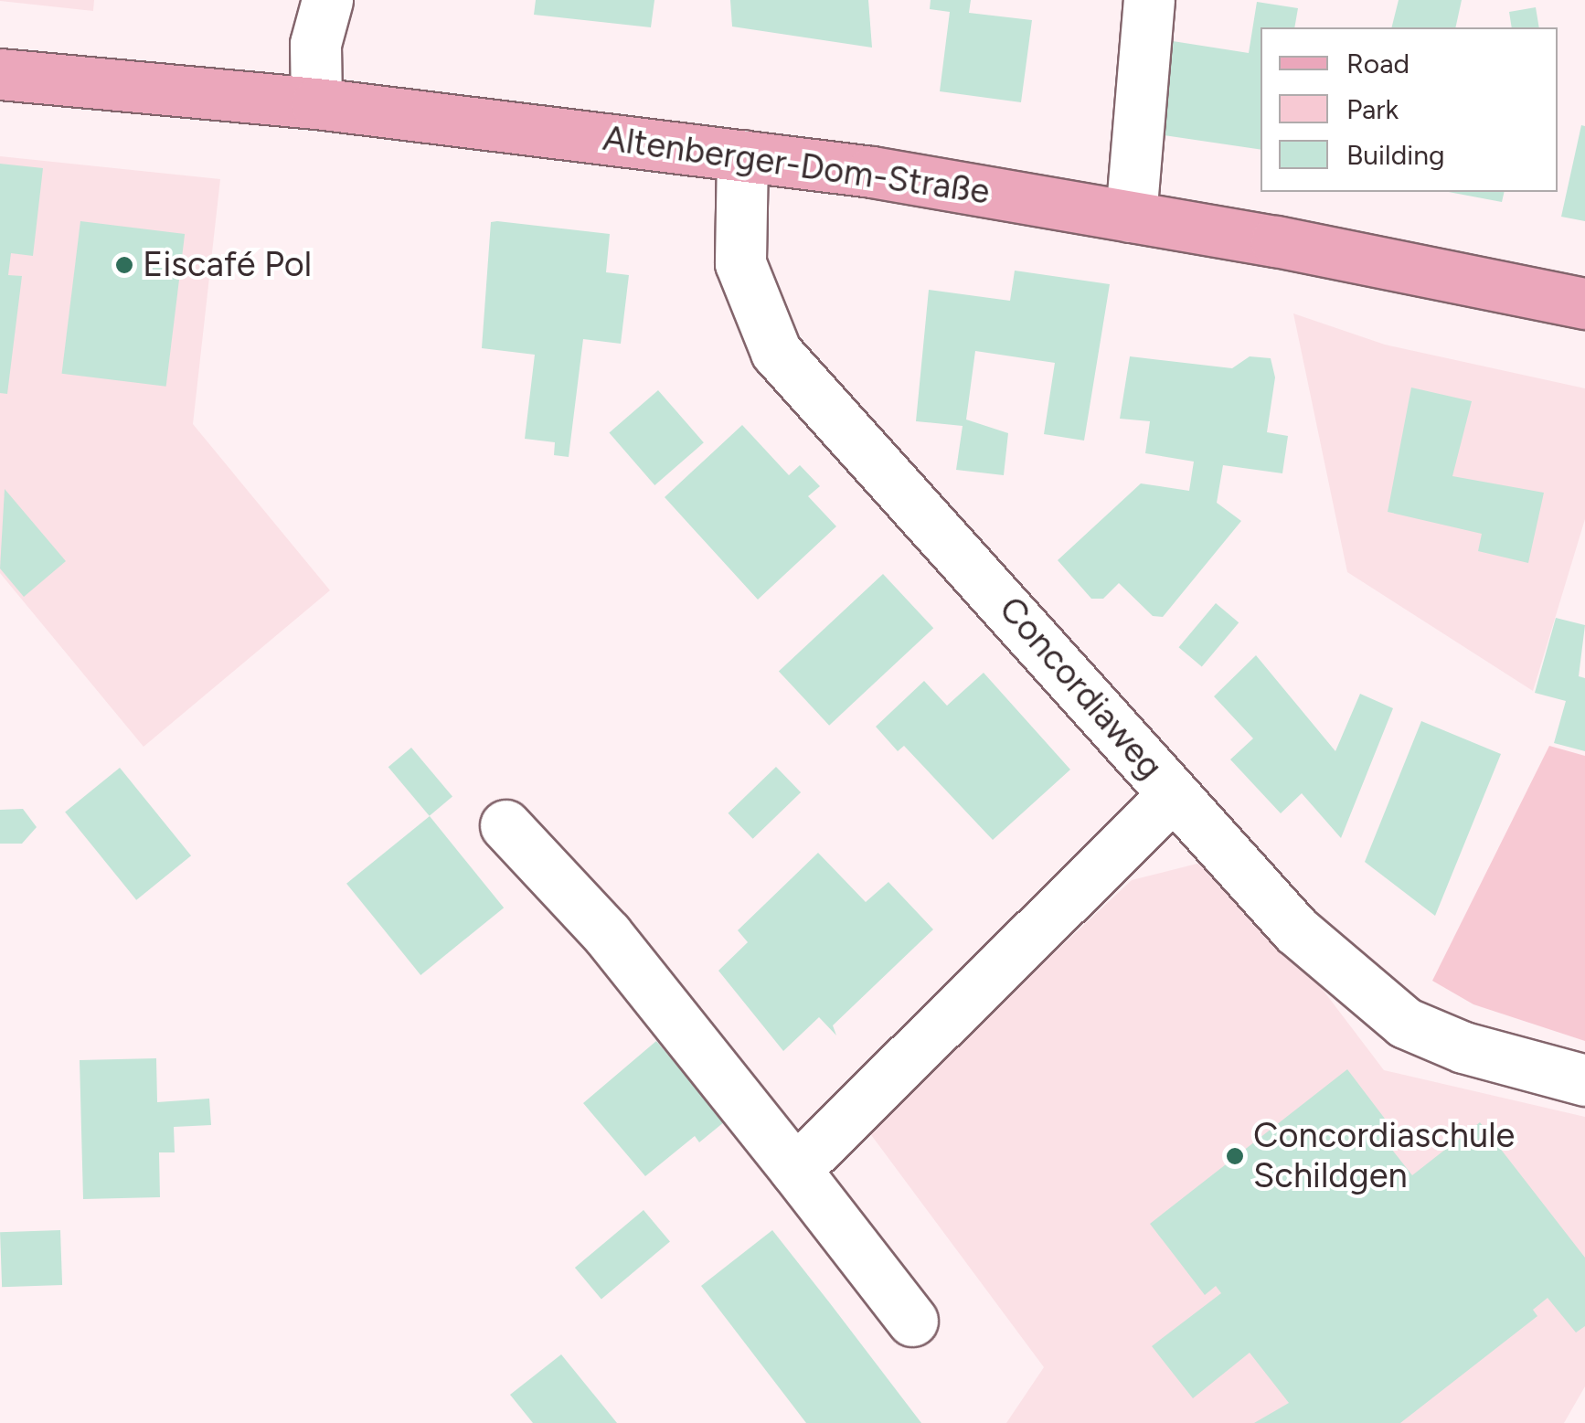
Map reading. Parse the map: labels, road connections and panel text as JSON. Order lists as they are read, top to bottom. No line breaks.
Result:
{"streets":{"main road":["Altenberger-Dom-Straße"],"street":["Concordiaweg"]},"crossings":[["Altenberger-Dom-Straße","Concordiaweg"]],"places":["Eiscafé Pol","Concordiaschule Schildgen"],"legend":["Road","Park","Building"]}
